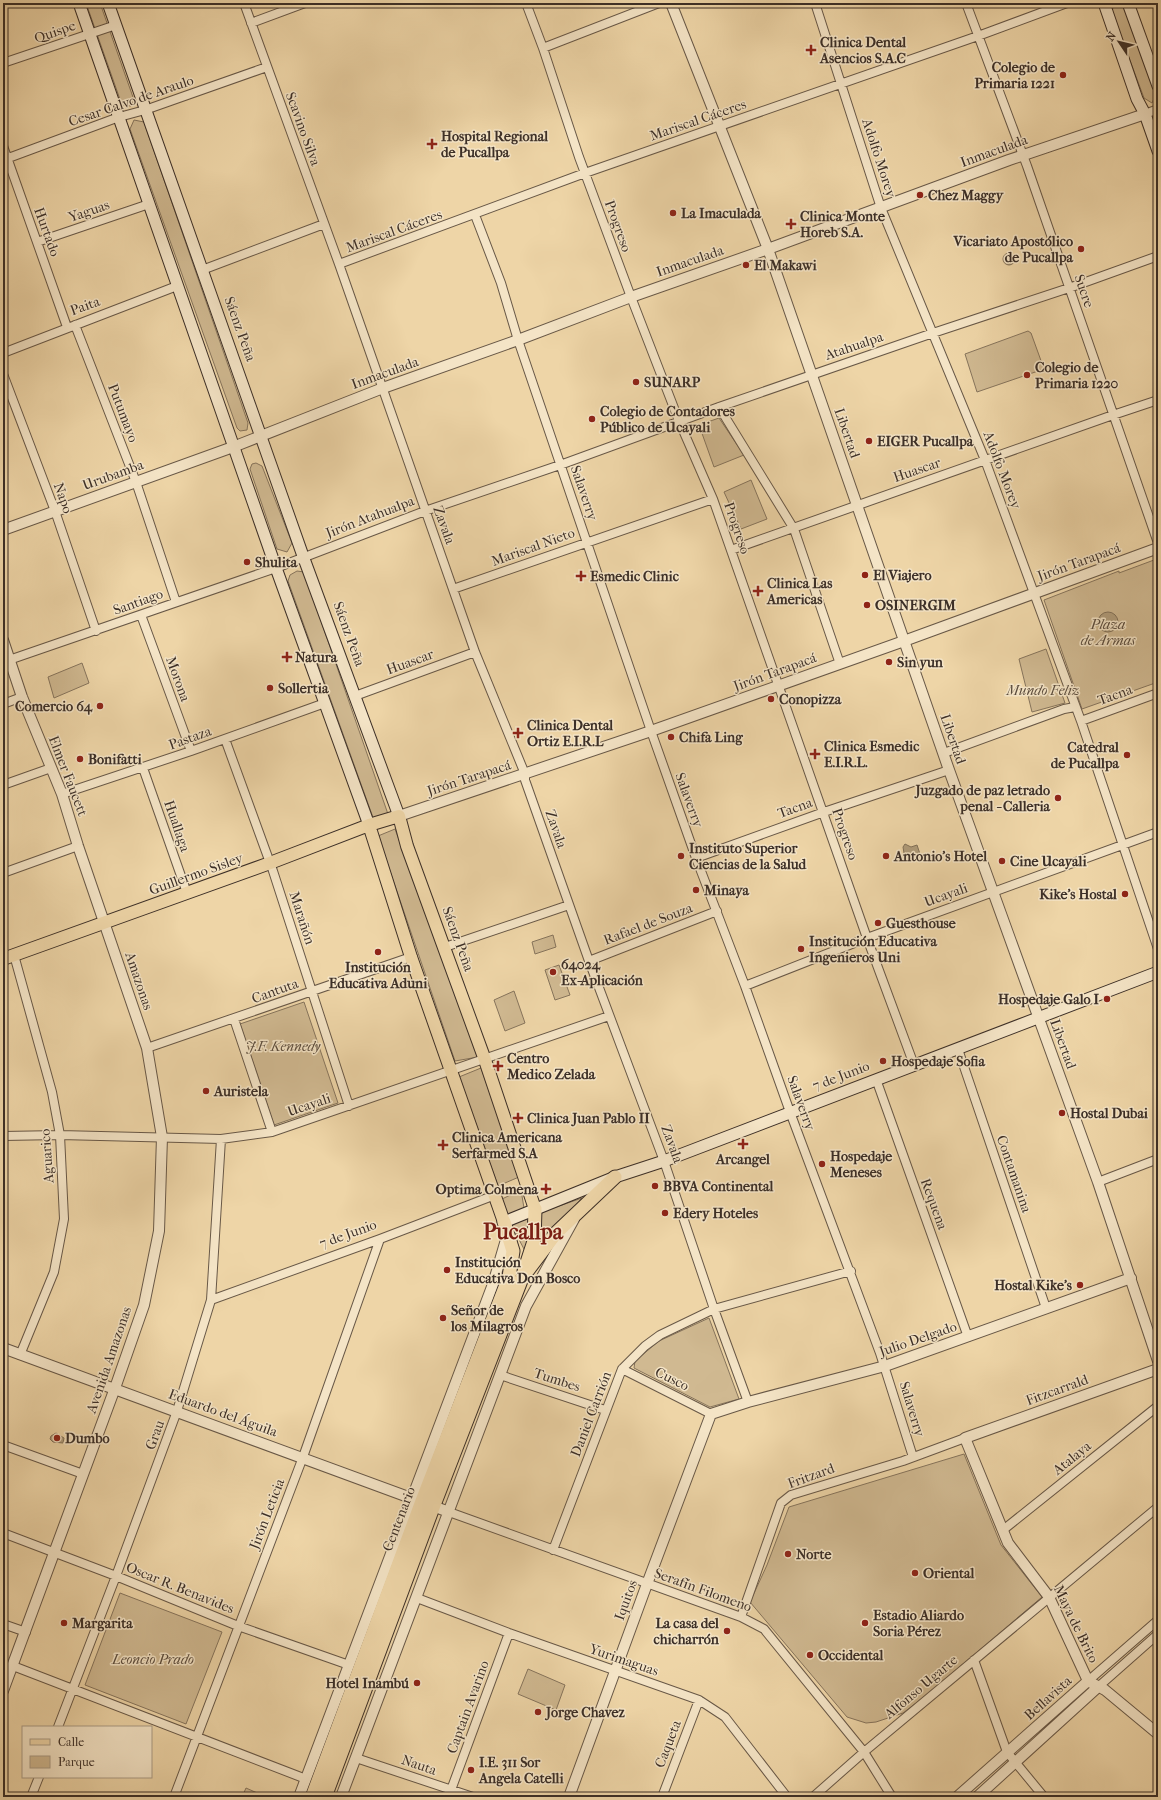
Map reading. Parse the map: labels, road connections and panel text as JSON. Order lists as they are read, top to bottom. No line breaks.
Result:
{"streets":{"highway":["Sáenz Peña","Centenario"],"main road":["Guillermo Sisley","7 de Junio"],"street":["Quispe","Cesar Calvo de Araulo","Mariscal Cáceres","Scavino Silva","Inmaculada","Adolfo Morey","Yaguas","Progreso","Hurtado","Sucre","Paita","Atahualpa","Putumayo","Libertad","Huascar","Urubamba","Salaverry","Napo","Jirón Atahualpa","Zavala","Mariscal Nieto","Jirón Tarapacá","Santiago","Morona","Tacna","Pastaza","Elmer Faucett","Huallaga","Ucayali","Marañón","Rafael de Souza","Amazonas","Cantuta","Aguarico","Contamanina","Requena","Julio Delgado","Avenida Amazonas","Cusco","Tumbes","Fitzcarrald","Eduardo del Águila","Daniel Carrión","Grau","Atalaya","Fritzard","Jirón Leticia","Oscar R. Benavides","Serafín Filomeno","Iquitos","Maya de Brito","Yurimaguas","Alfonso Ugarte","Bellavista","Captain Avarino","Caqueta","Nauta"]},"crossings":[["Quispe","Sáenz Peña"],["Cesar Calvo de Araulo","Scavino Silva"],["Cesar Calvo de Araulo","Hurtado"],["Cesar Calvo de Araulo","Sáenz Peña"],["Mariscal Cáceres","Scavino Silva"],["Mariscal Cáceres","Adolfo Morey"],["Mariscal Cáceres","Progreso"],["Mariscal Cáceres","Sucre"],["Mariscal Cáceres","Libertad"],["Mariscal Cáceres","Salaverry"],["Mariscal Cáceres","Zavala"],["Scavino Silva","Zavala"],["Inmaculada","Adolfo Morey"],["Inmaculada","Progreso"],["Inmaculada","Sucre"],["Inmaculada","Sáenz Peña"],["Inmaculada","Libertad"],["Inmaculada","Urubamba"],["Inmaculada","Salaverry"],["Inmaculada","Zavala"],["Adolfo Morey","Atahualpa"],["Adolfo Morey","Huascar"],["Adolfo Morey","Jirón Tarapacá"],["Adolfo Morey","Tacna"],["Adolfo Morey","Ucayali"],["Yaguas","Hurtado"],["Progreso","Atahualpa"],["Progreso","Huascar"],["Progreso","Mariscal Nieto"],["Progreso","Jirón Tarapacá"],["Progreso","Tacna"],["Progreso","Ucayali"],["Progreso","7 de Junio"],["Hurtado","Paita"],["Hurtado","Putumayo"],["Sucre","Atahualpa"],["Sucre","Huascar"],["Paita","Putumayo"],["Sáenz Peña","Huascar"],["Sáenz Peña","Jirón Atahualpa"],["Sáenz Peña","Jirón Tarapacá"],["Sáenz Peña","Guillermo Sisley"],["Sáenz Peña","Ucayali"],["Sáenz Peña","7 de Junio"],["Sáenz Peña","Centenario"],["Atahualpa","Libertad"],["Atahualpa","Salaverry"],["Atahualpa","Jirón Atahualpa"],["Putumayo","Urubamba"],["Putumayo","Santiago"],["Libertad","Huascar"],["Libertad","Jirón Tarapacá"],["Libertad","Tacna"],["Libertad","Ucayali"],["Libertad","7 de Junio"],["Libertad","Julio Delgado"],["Huascar","Zavala"],["Urubamba","Napo"],["Salaverry","Jirón Atahualpa"],["Salaverry","Mariscal Nieto"],["Salaverry","Jirón Tarapacá"],["Salaverry","Tacna"],["Salaverry","Ucayali"],["Salaverry","Rafael de Souza"],["Salaverry","7 de Junio"],["Salaverry","Julio Delgado"],["Salaverry","Daniel Carrión"],["Salaverry","Fritzard"],["Napo","Santiago"],["Jirón Atahualpa","Zavala"],["Jirón Atahualpa","Santiago"],["Zavala","Mariscal Nieto"],["Zavala","Jirón Tarapacá"],["Zavala","Ucayali"],["Zavala","Rafael de Souza"],["Zavala","7 de Junio"],["Zavala","Julio Delgado"],["Zavala","Daniel Carrión"],["Jirón Tarapacá","Guillermo Sisley"],["Santiago","Morona"],["Santiago","Elmer Faucett"],["Morona","Pastaza"],["Pastaza","Elmer Faucett"],["Pastaza","Huallaga"],["Pastaza","Marañón"],["Elmer Faucett","Guillermo Sisley"],["Elmer Faucett","Amazonas"],["Huallaga","Guillermo Sisley"],["Guillermo Sisley","Marañón"],["Guillermo Sisley","Amazonas"],["Guillermo Sisley","Aguarico"],["Ucayali","Marañón"],["Ucayali","Aguarico"],["Ucayali","Avenida Amazonas"],["Ucayali","Grau"],["Marañón","Cantuta"],["Amazonas","Cantuta"],["Amazonas","Avenida Amazonas"],["Cantuta","Avenida Amazonas"],["7 de Junio","Contamanina"],["7 de Junio","Requena"],["7 de Junio","Grau"],["7 de Junio","Jirón Leticia"],["7 de Junio","Centenario"],["Aguarico","Eduardo del Águila"],["Contamanina","Julio Delgado"],["Requena","Julio Delgado"],["Julio Delgado","Cusco"],["Julio Delgado","Iquitos"],["Avenida Amazonas","Eduardo del Águila"],["Avenida Amazonas","Oscar R. Benavides"],["Cusco","Daniel Carrión"],["Cusco","Iquitos"],["Tumbes","Daniel Carrión"],["Fitzcarrald","Fritzard"],["Fitzcarrald","Maya de Brito"],["Eduardo del Águila","Grau"],["Eduardo del Águila","Jirón Leticia"],["Eduardo del Águila","Centenario"],["Eduardo del Águila","Serafín Filomeno"],["Daniel Carrión","Serafín Filomeno"],["Grau","Oscar R. Benavides"],["Atalaya","Maya de Brito"],["Fritzard","Serafín Filomeno"],["Fritzard","Maya de Brito"],["Jirón Leticia","Oscar R. Benavides"],["Centenario","Serafín Filomeno"],["Serafín Filomeno","Iquitos"],["Serafín Filomeno","Alfonso Ugarte"],["Iquitos","Yurimaguas"],["Maya de Brito","Alfonso Ugarte"],["Maya de Brito","Bellavista"],["Yurimaguas","Captain Avarino"],["Yurimaguas","Caqueta"],["Captain Avarino","Nauta"]],"districts":["Pucallpa"],"parks":["Plaza de Armas","Mundo Feliz","J.F. Kennedy","Leoncio Prado"],"places":{"health":["Clinica Dental Asencios S.A.C","Hospital Regional de Pucallpa","Clinica Monte Horeb S.A.","Esmedic Clinic","Clinica Las Americas","Natura","Clinica Dental Ortiz E.I.R.L","Clinica Esmedic E.I.R.L.","Centro Medico Zelada","Clinica Juan Pablo II","Arcangel","Clinica Americana Serfarmed S.A","Optima Colmena"],"other":["Colegio de Primaria 1221","Chez Maggy","La Imaculada","Vicariato Apostólico de Pucallpa","El Makawi","Colegio de Primaria 1220","SUNARP","Colegio de Contadores Público de Ucayali","EIGER Pucallpa","Shulita","El Viajero","OSINERGIM","Sin yun","Sollertia","Conopizza","Comercio 64","Chifa Ling","Catedral de Pucallpa","Bonifatti","Juzgado de paz letrado penal - Calleria","Instituto Superior Ciencias de la Salud","Antonio's Hotel","Cine Ucayali","Minaya","Kike's Hostal","Guesthouse","Institución Educativa Ingenieros Uni","Institución Educativa Aduni","64024 Ex-Aplicación","Hospedaje Galo I","Hospedaje Sofia","Auristela","Hostal Dubai","Hospedaje Meneses","BBVA Continental","Edery Hoteles","Institución Educativa Don Bosco","Hostal Kike's","Señor de los Milagros","Dumbo","Norte","Oriental","Margarita","Estadio Aliardo Soria Pérez","La casa del chicharrón","Occidental","Hotel Inambú","Jorge Chavez","I.E. 311 Sor Angela Catelli"]},"legend":["Calle","Parque"],"north":"top left"}
